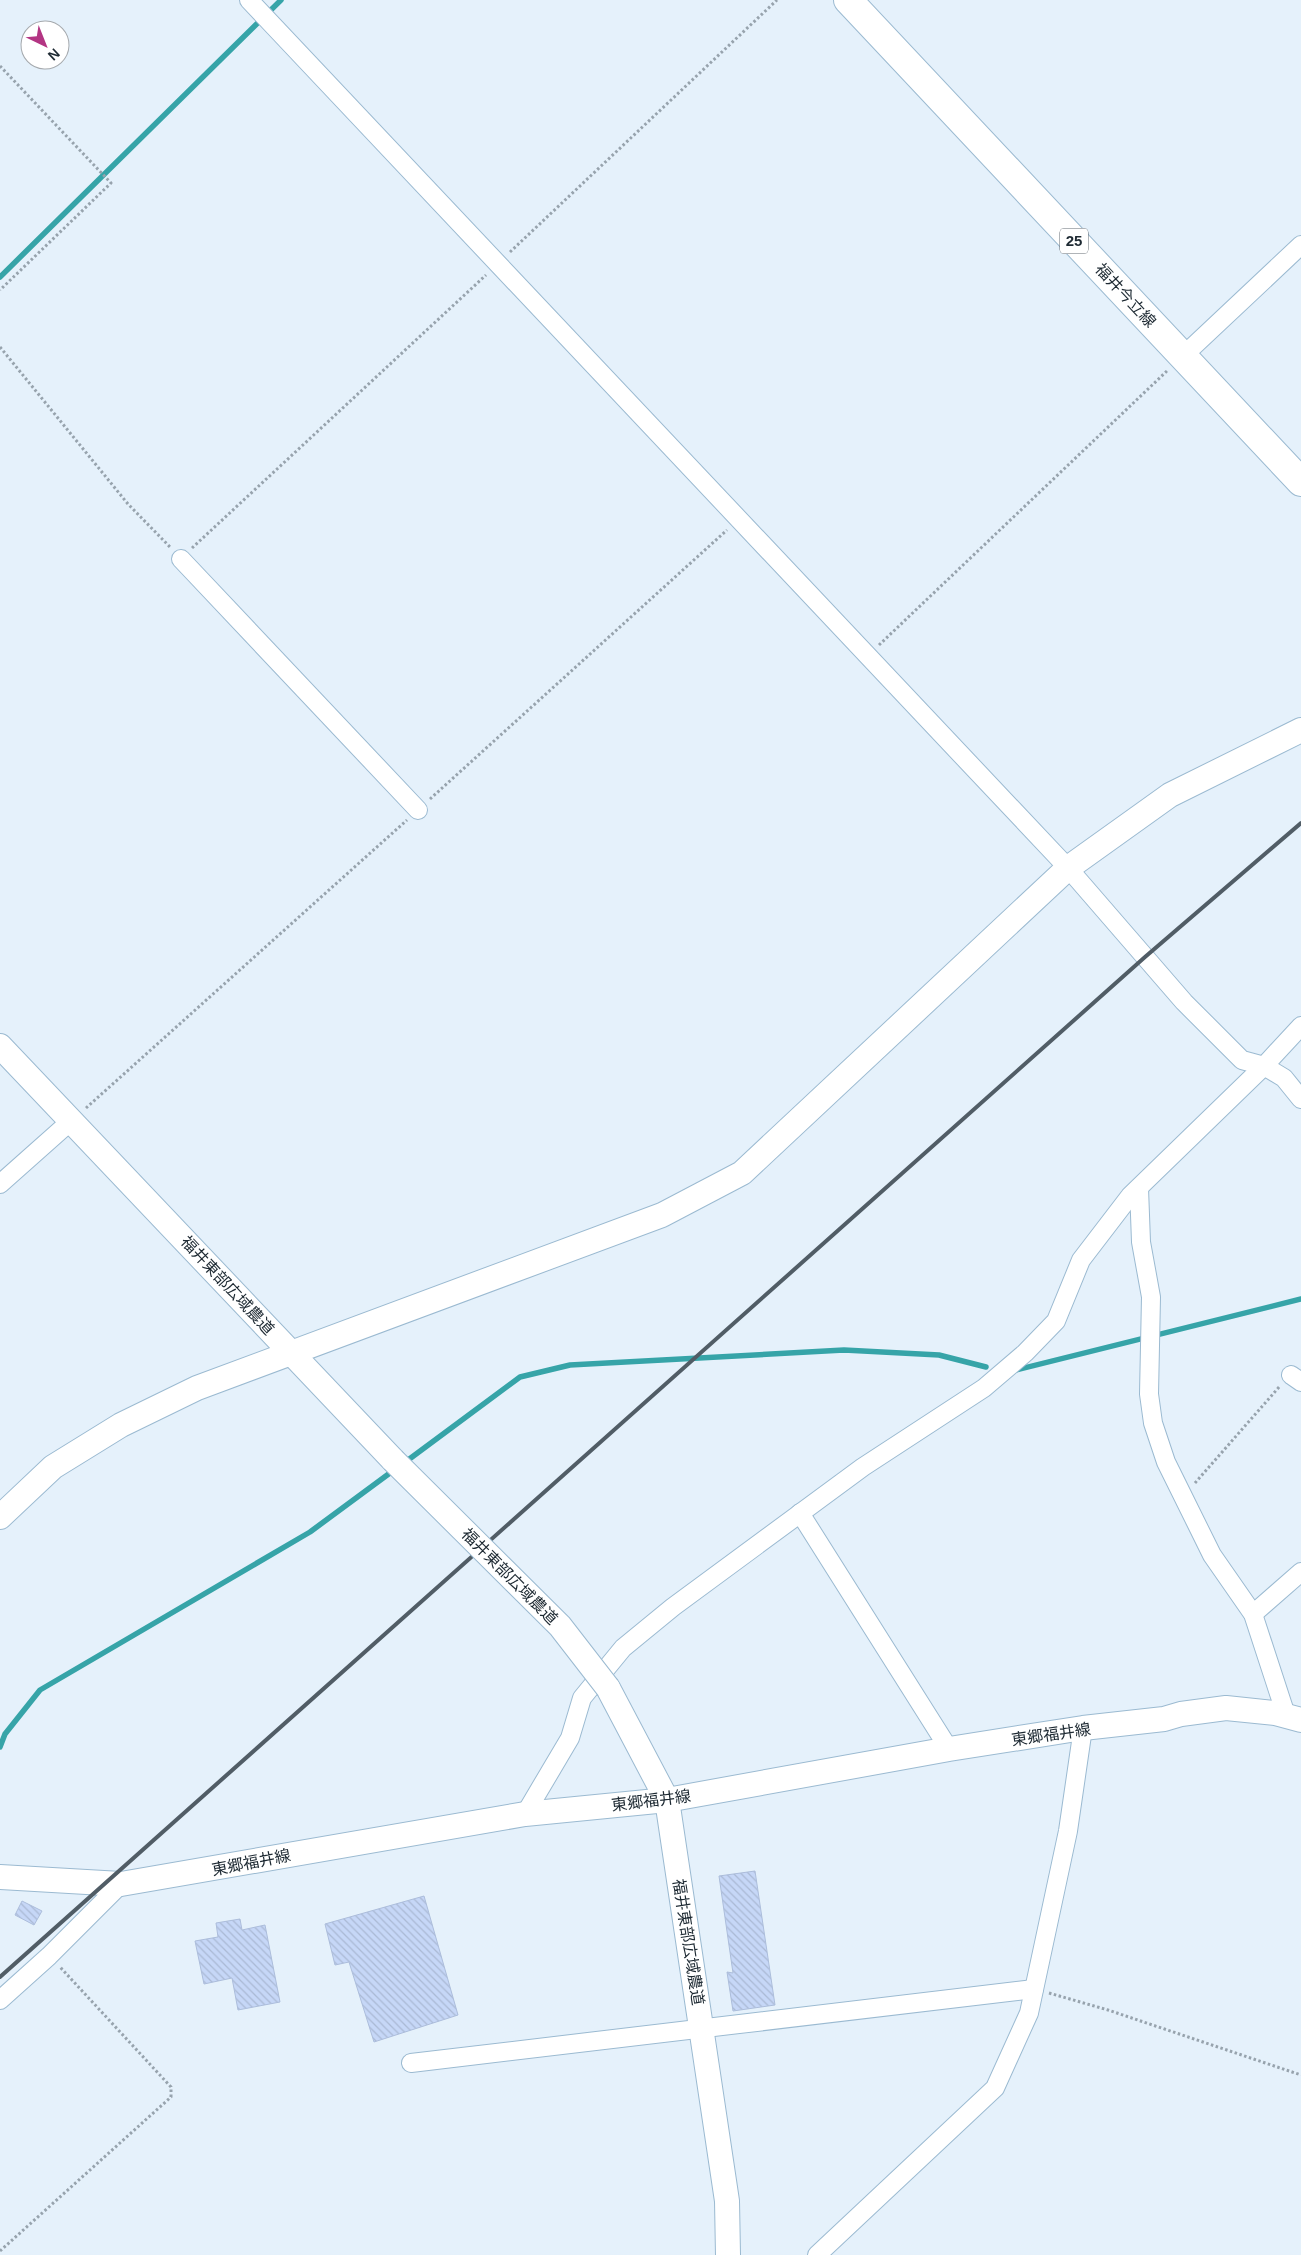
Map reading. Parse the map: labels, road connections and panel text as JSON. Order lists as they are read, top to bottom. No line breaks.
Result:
{"streets":{"main road":["25","福井今立線"],"street":["福井東部広域農道","東郷福井線"]},"crossings":[["福井東部広域農道","東郷福井線"]],"north":"bottom right"}
